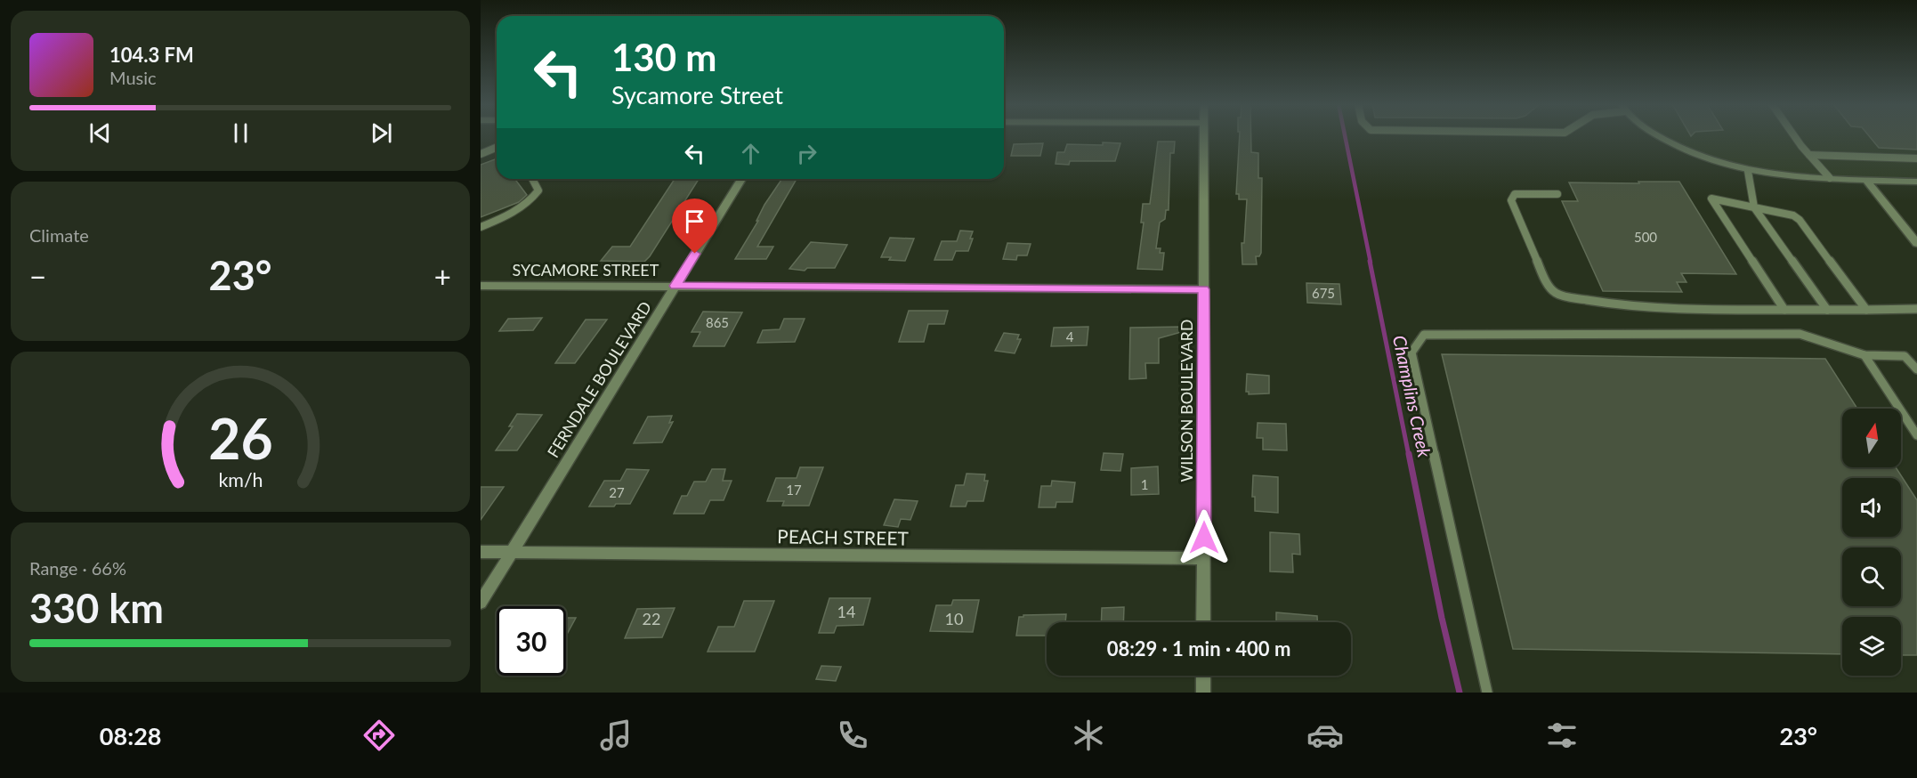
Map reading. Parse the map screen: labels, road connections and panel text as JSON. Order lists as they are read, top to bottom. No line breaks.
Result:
{"streets":{"street":["SYCAMORE STREET","FERNDALE BOULEVARD","WILSON BOULEVARD","PEACH STREET"]},"crossings":[["SYCAMORE STREET","FERNDALE BOULEVARD"],["SYCAMORE STREET","WILSON BOULEVARD"],["FERNDALE BOULEVARD","PEACH STREET"],["WILSON BOULEVARD","PEACH STREET"]],"water":["Champlins Creek"],"house_numbers":["500","675","865","4","1","17","27","14","22","10"],"north":"top","page":{"turn":["130 m","Sycamore Street"],"song":["104.3 FM","Music"],"tile":["Climate",["Range · 66%","330 km"]],"heat":["−","23°","+"],"limit":"30","trip":"08:29 · 1 min · 400 m","tabs":["08:28","23°"],"gauge":["26","km/h"]}}
